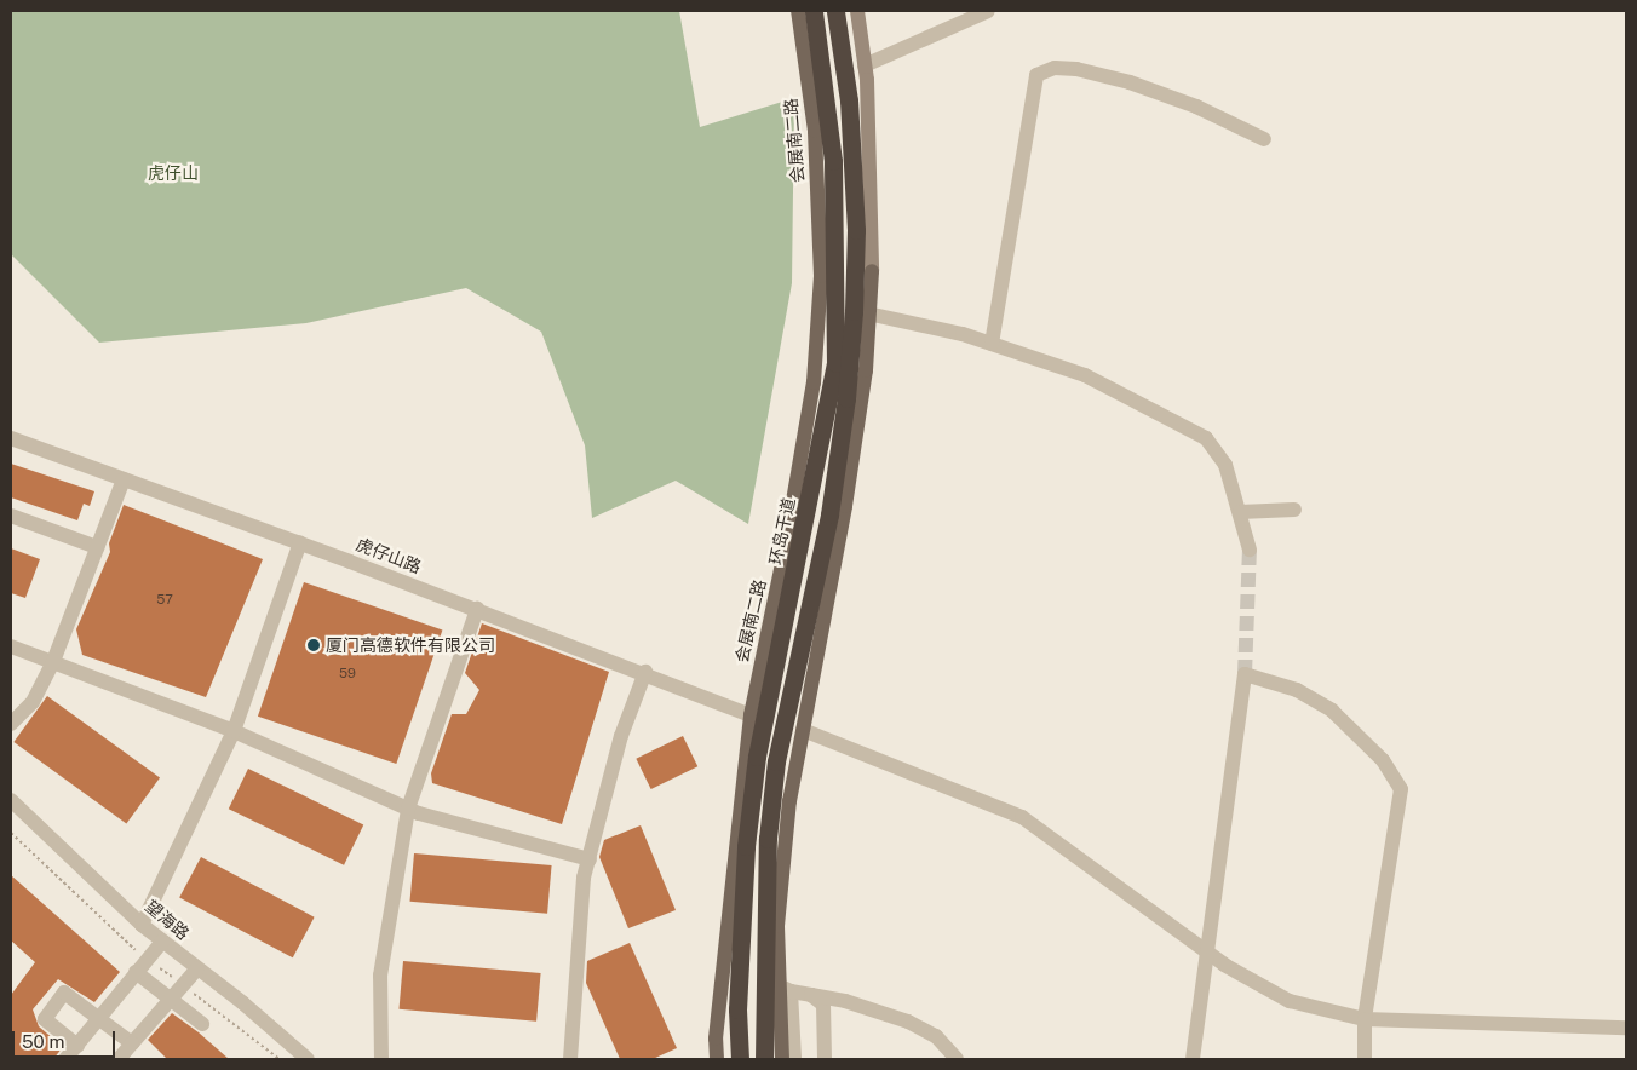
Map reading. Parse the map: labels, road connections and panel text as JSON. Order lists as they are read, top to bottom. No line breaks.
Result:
{"streets":{"highway":["环岛干道"],"main road":["会展南二路"],"street":["虎仔山路","望海路"]},"crossings":[["会展南二路","虎仔山路"]],"parks":["虎仔山"],"places":["厦门高德软件有限公司"],"house_numbers":["57","59"],"scale_bar":"50 m"}
